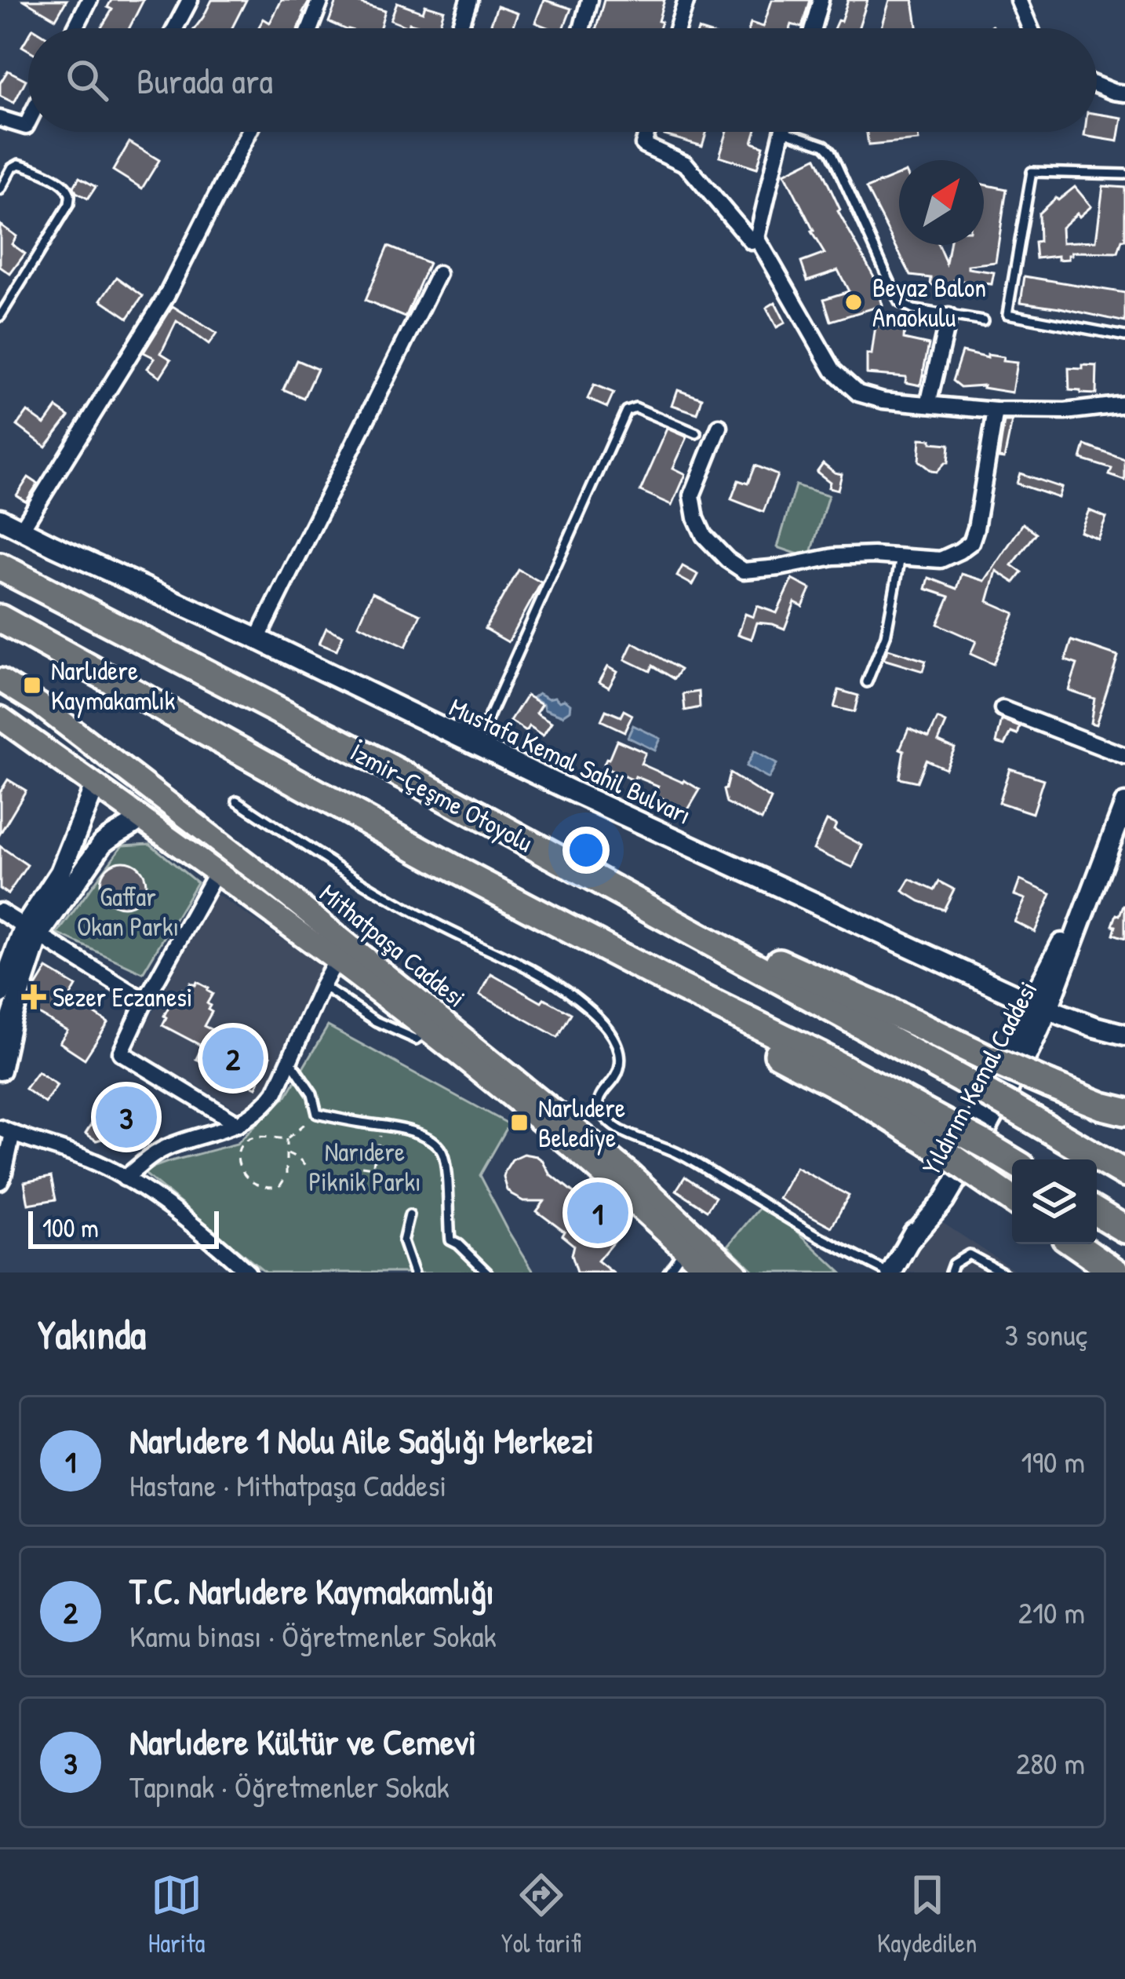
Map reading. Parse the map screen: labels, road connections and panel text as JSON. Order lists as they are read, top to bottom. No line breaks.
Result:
{"streets":{"highway":["İzmir-Çeşme Otoyolu"],"main road":["Mustafa Kemal Sahil Bulvarı","Mithatpaşa Caddesi","Yıldırım Kemal Caddesi"]},"crossings":[["Mustafa Kemal Sahil Bulvarı","Yıldırım Kemal Caddesi"]],"parks":["Gaffar Okan Parkı","Narıdere Piknik Parkı"],"places":{"other":["Beyaz Balon Anaokulu"],"transit":["Narlıdere Kaymakamlık","Narlıdere Belediye"],"health":["Sezer Eczanesi"]},"scale_bar":"100 m","north":"top right","page":{"search":"Burada ara","pins":["2","3","1"],"scale":"100 m","heading":["Yakında","3 sonuç"],"list":[{"mark":"1","name":"Narlıdere 1 Nolu Aile Sağlığı Merkezi","note":"Hastane · Mithatpaşa Caddesi","value":"190 m"},{"mark":"2","name":"T.C. Narlıdere Kaymakamlığı","note":"Kamu binası · Öğretmenler Sokak","value":"210 m"},{"mark":"3","name":"Narlıdere Kültür ve Cemevi","note":"Tapınak · Öğretmenler Sokak","value":"280 m"}],"nav":["Harita","Yol tarifi","Kaydedilen"]}}
